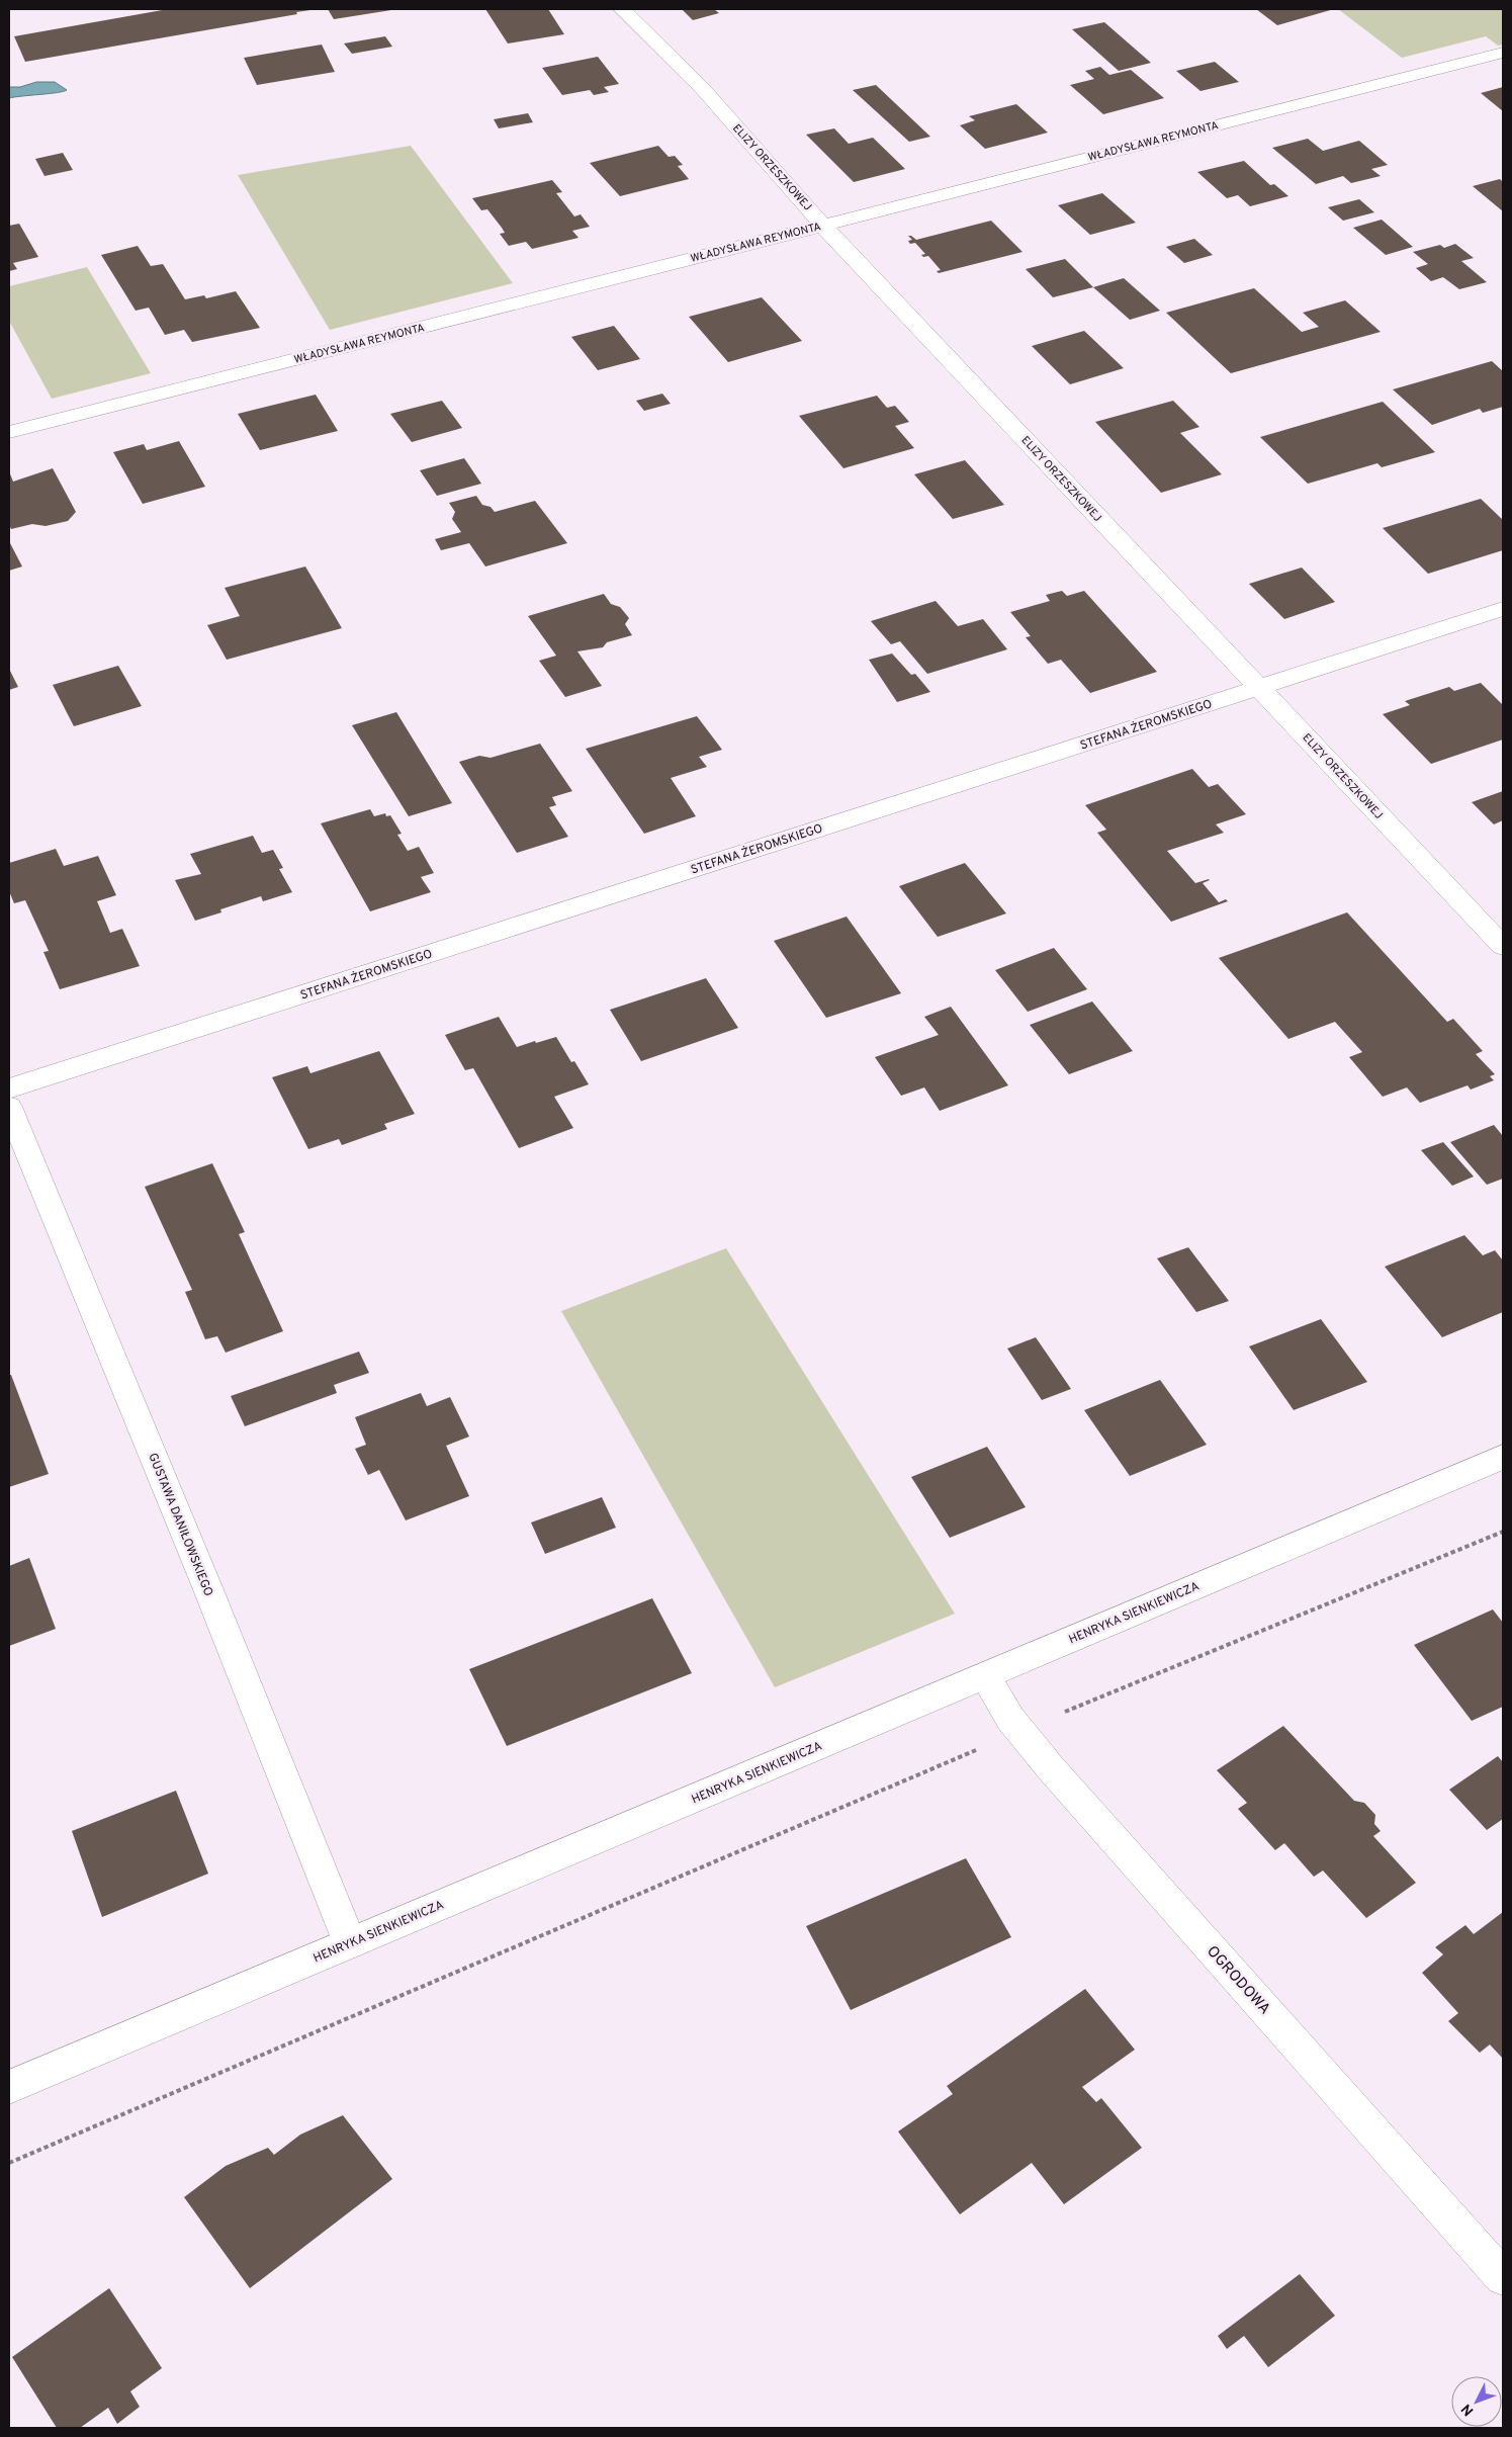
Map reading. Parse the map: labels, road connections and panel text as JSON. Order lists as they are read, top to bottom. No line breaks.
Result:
{"streets":{"street":["WŁADYSŁAWA REYMONTA","ELIZY ORZESZKOWEJ","STEFANA ŻEROMSKIEGO","GUSTAWA DANIŁOWSKIEGO","HENRYKA SIENKIEWICZA","OGRODOWA"]},"crossings":[["WŁADYSŁAWA REYMONTA","ELIZY ORZESZKOWEJ"],["ELIZY ORZESZKOWEJ","STEFANA ŻEROMSKIEGO"],["GUSTAWA DANIŁOWSKIEGO","HENRYKA SIENKIEWICZA"],["HENRYKA SIENKIEWICZA","OGRODOWA"]],"north":"bottom left"}
